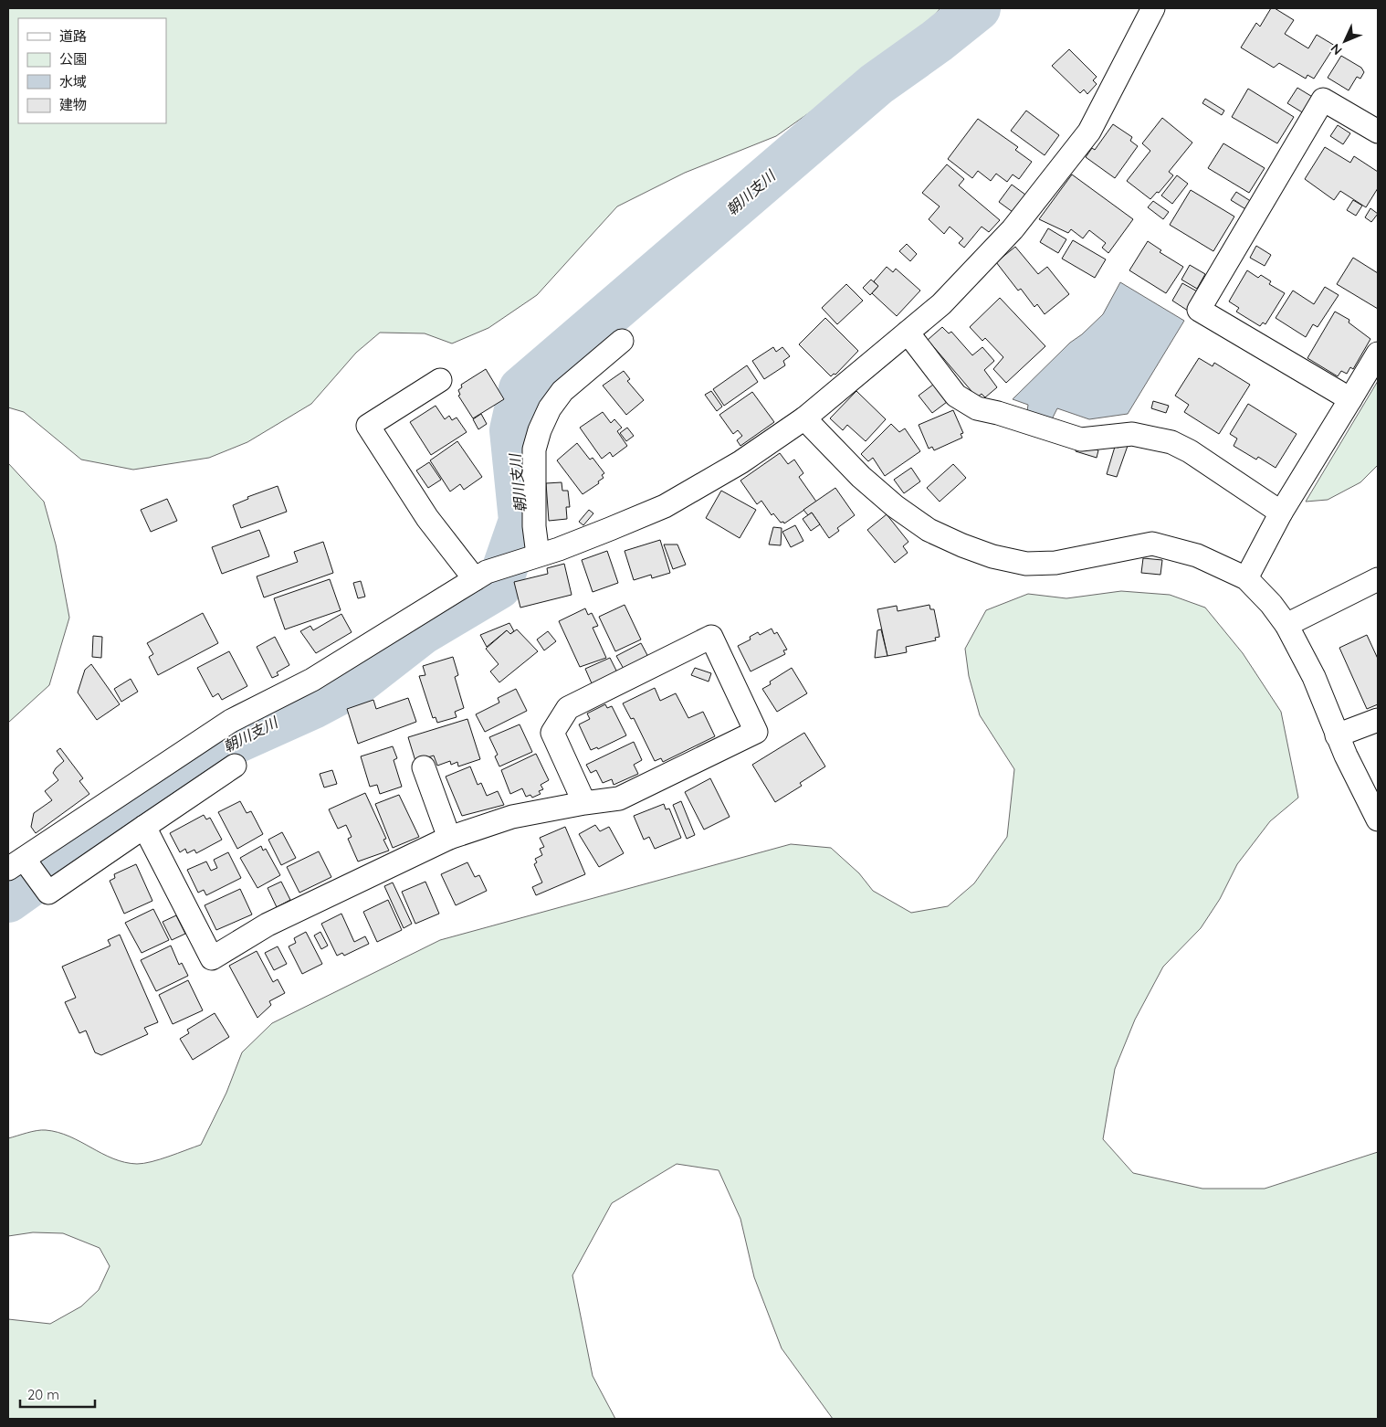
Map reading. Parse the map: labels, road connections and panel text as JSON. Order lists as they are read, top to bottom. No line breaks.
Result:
{"water":["朝川支川"],"legend":["道路","公園","水域","建物"],"scale_bar":"20 m","north":"bottom left"}
